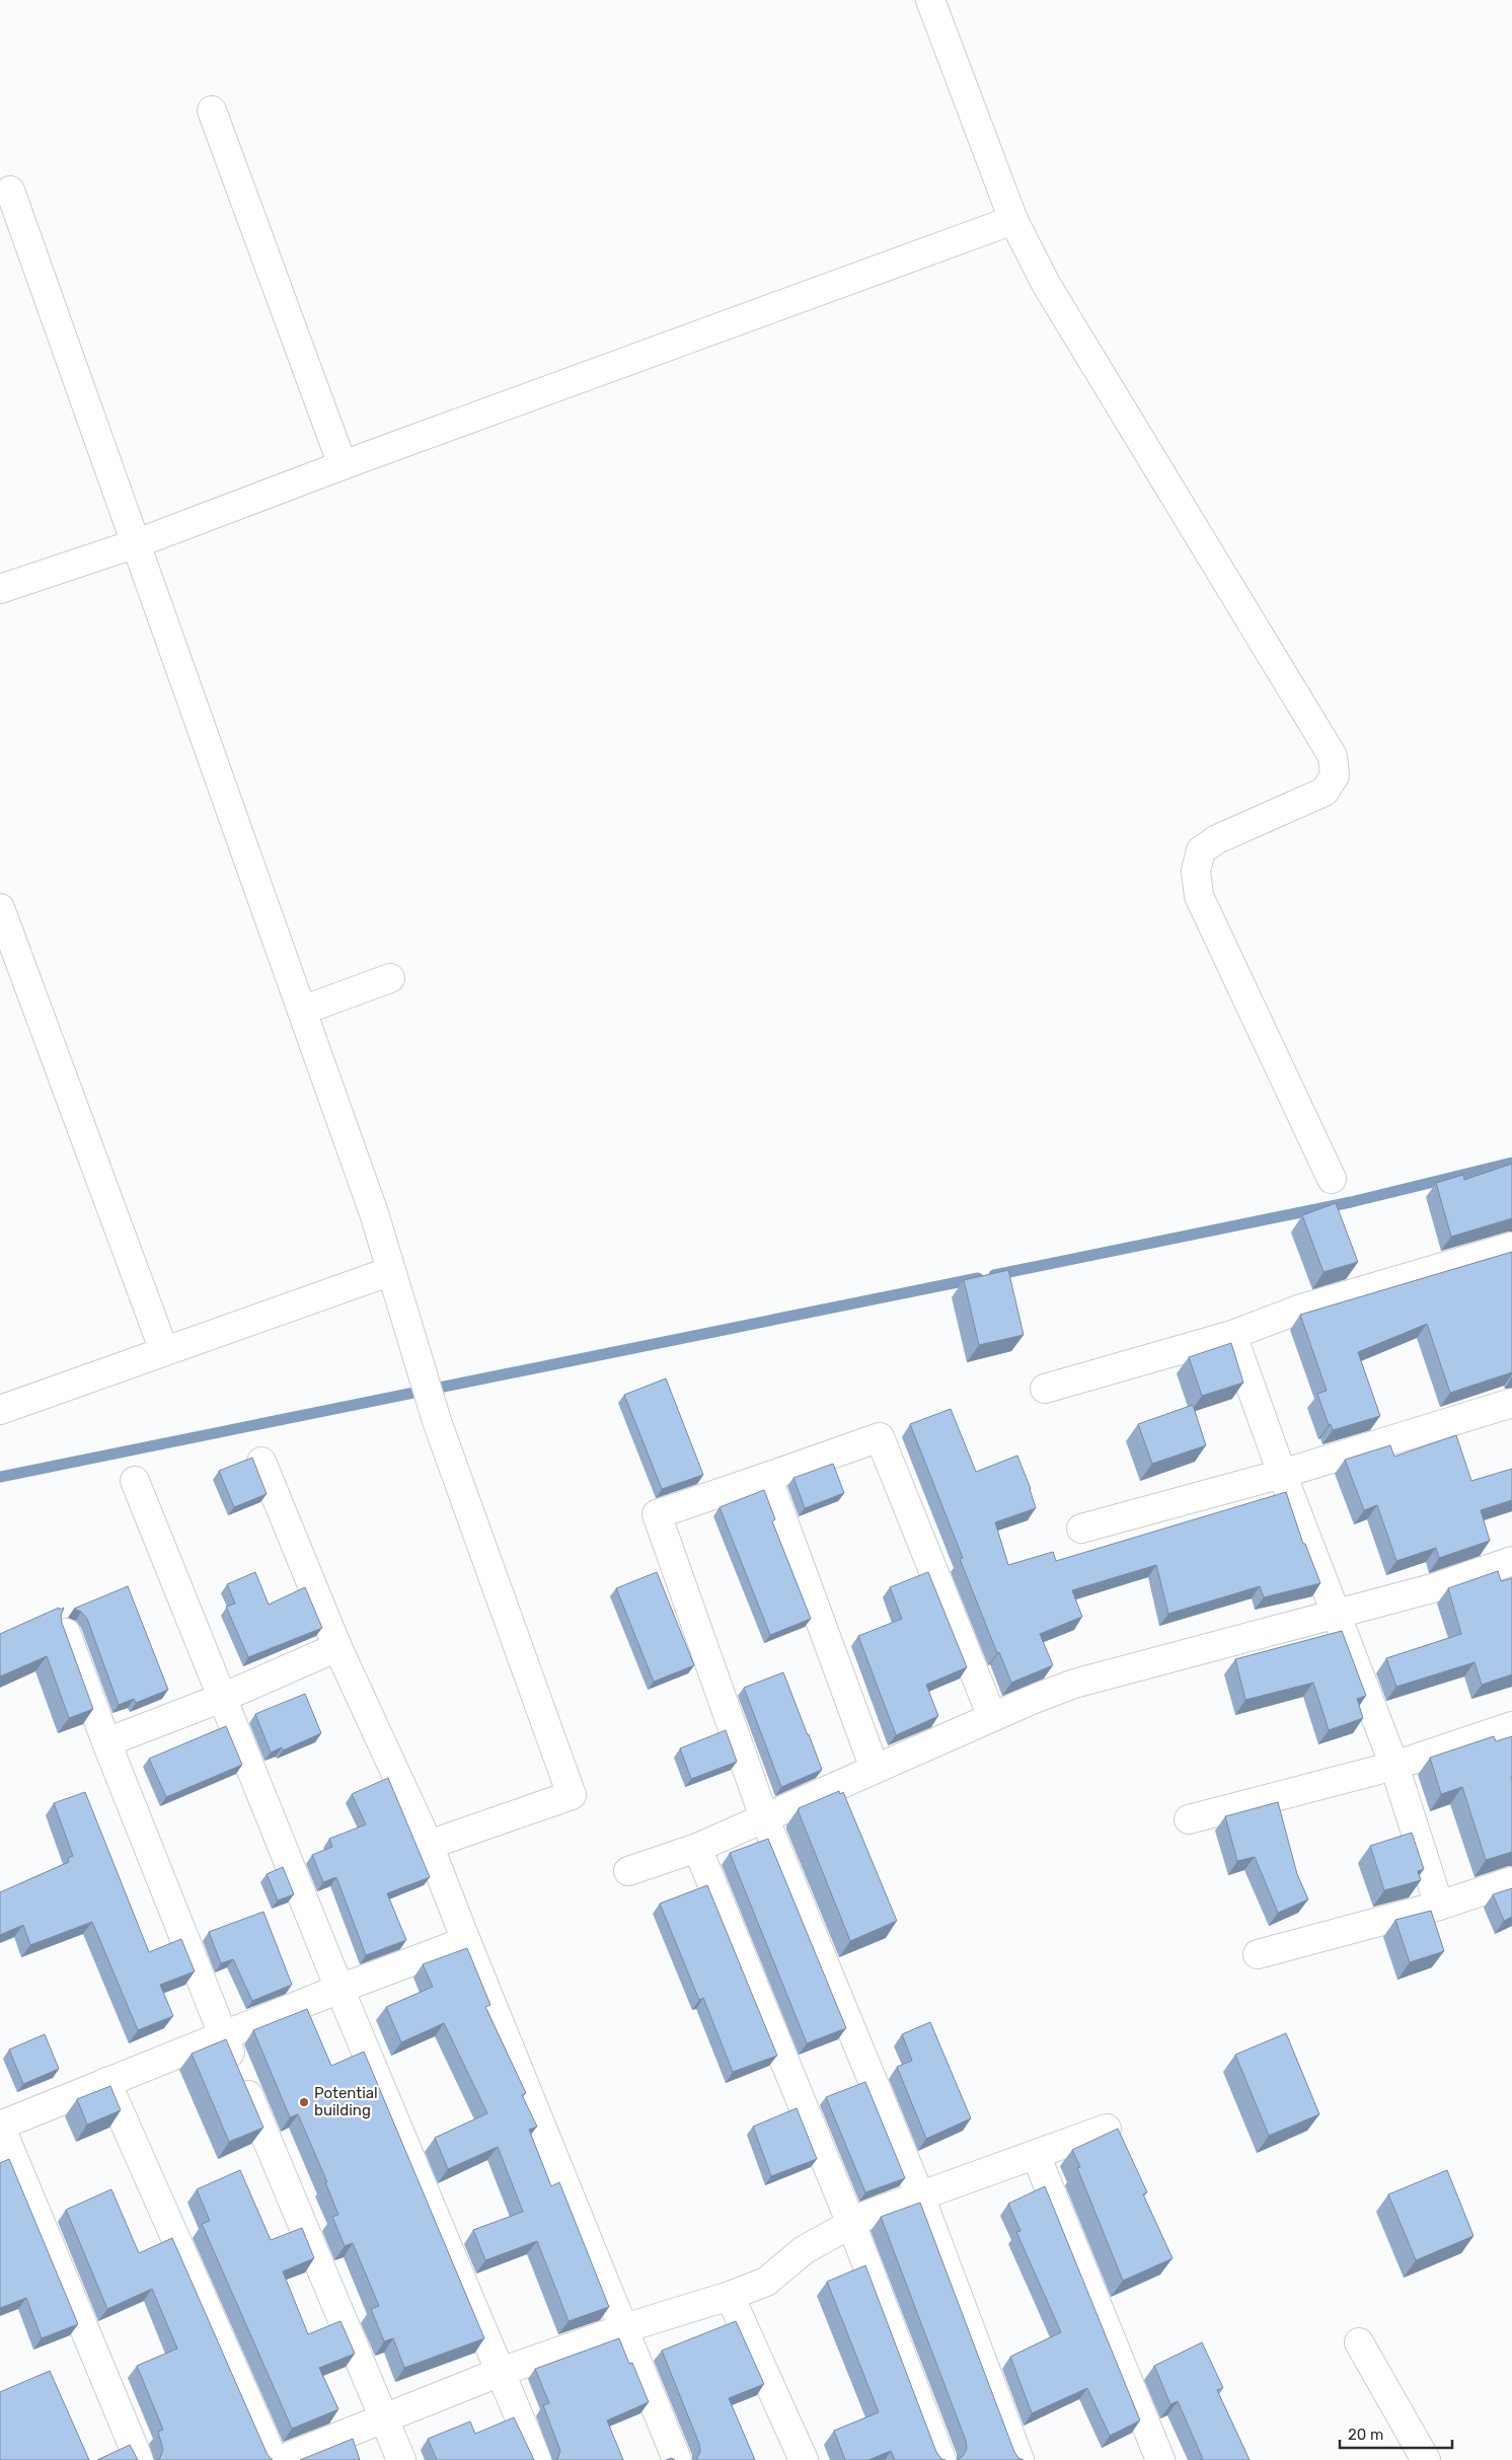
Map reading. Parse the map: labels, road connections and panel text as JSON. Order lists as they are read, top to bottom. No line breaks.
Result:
{"places":["Potential building"],"scale_bar":"20 m"}
